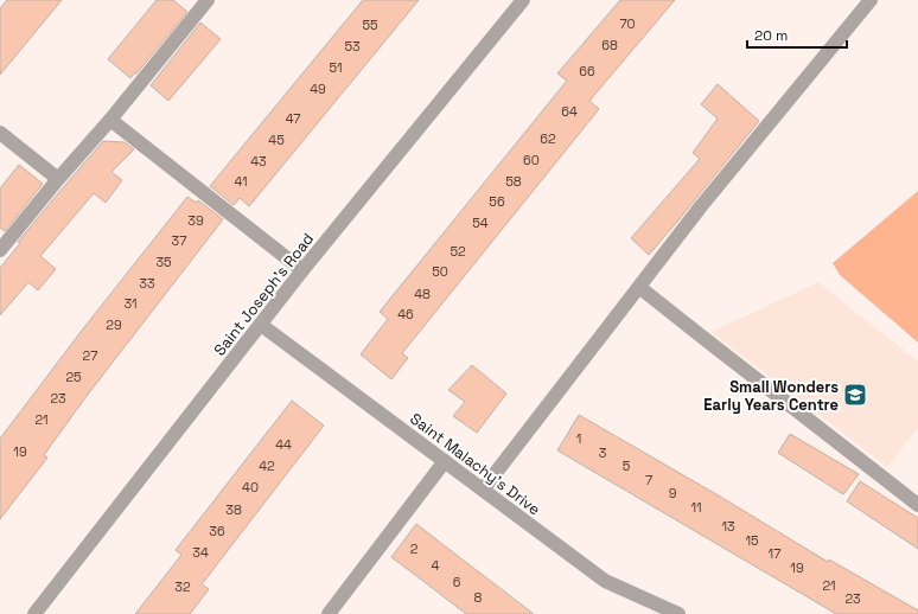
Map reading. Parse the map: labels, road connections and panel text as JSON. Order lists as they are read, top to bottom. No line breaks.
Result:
{"streets":{"street":["Saint Joseph's Road","Saint Malachy's Drive"]},"crossings":[["Saint Joseph's Road","Saint Malachy's Drive"]],"places":{"school or university":["Small Wonders Early Years Centre"]},"house_numbers":["70","55","68","53","51","66","49","64","47","62","45","60","43","41","58","56","39","54","37","52","35","50","33","48","31","46","29","27","25","23","21","1","44","19","3","42","5","7","40","9","11","38","13","36","15","2","34","17","4","19","6","21","32","8","23"],"scale_bar":"20 m"}
